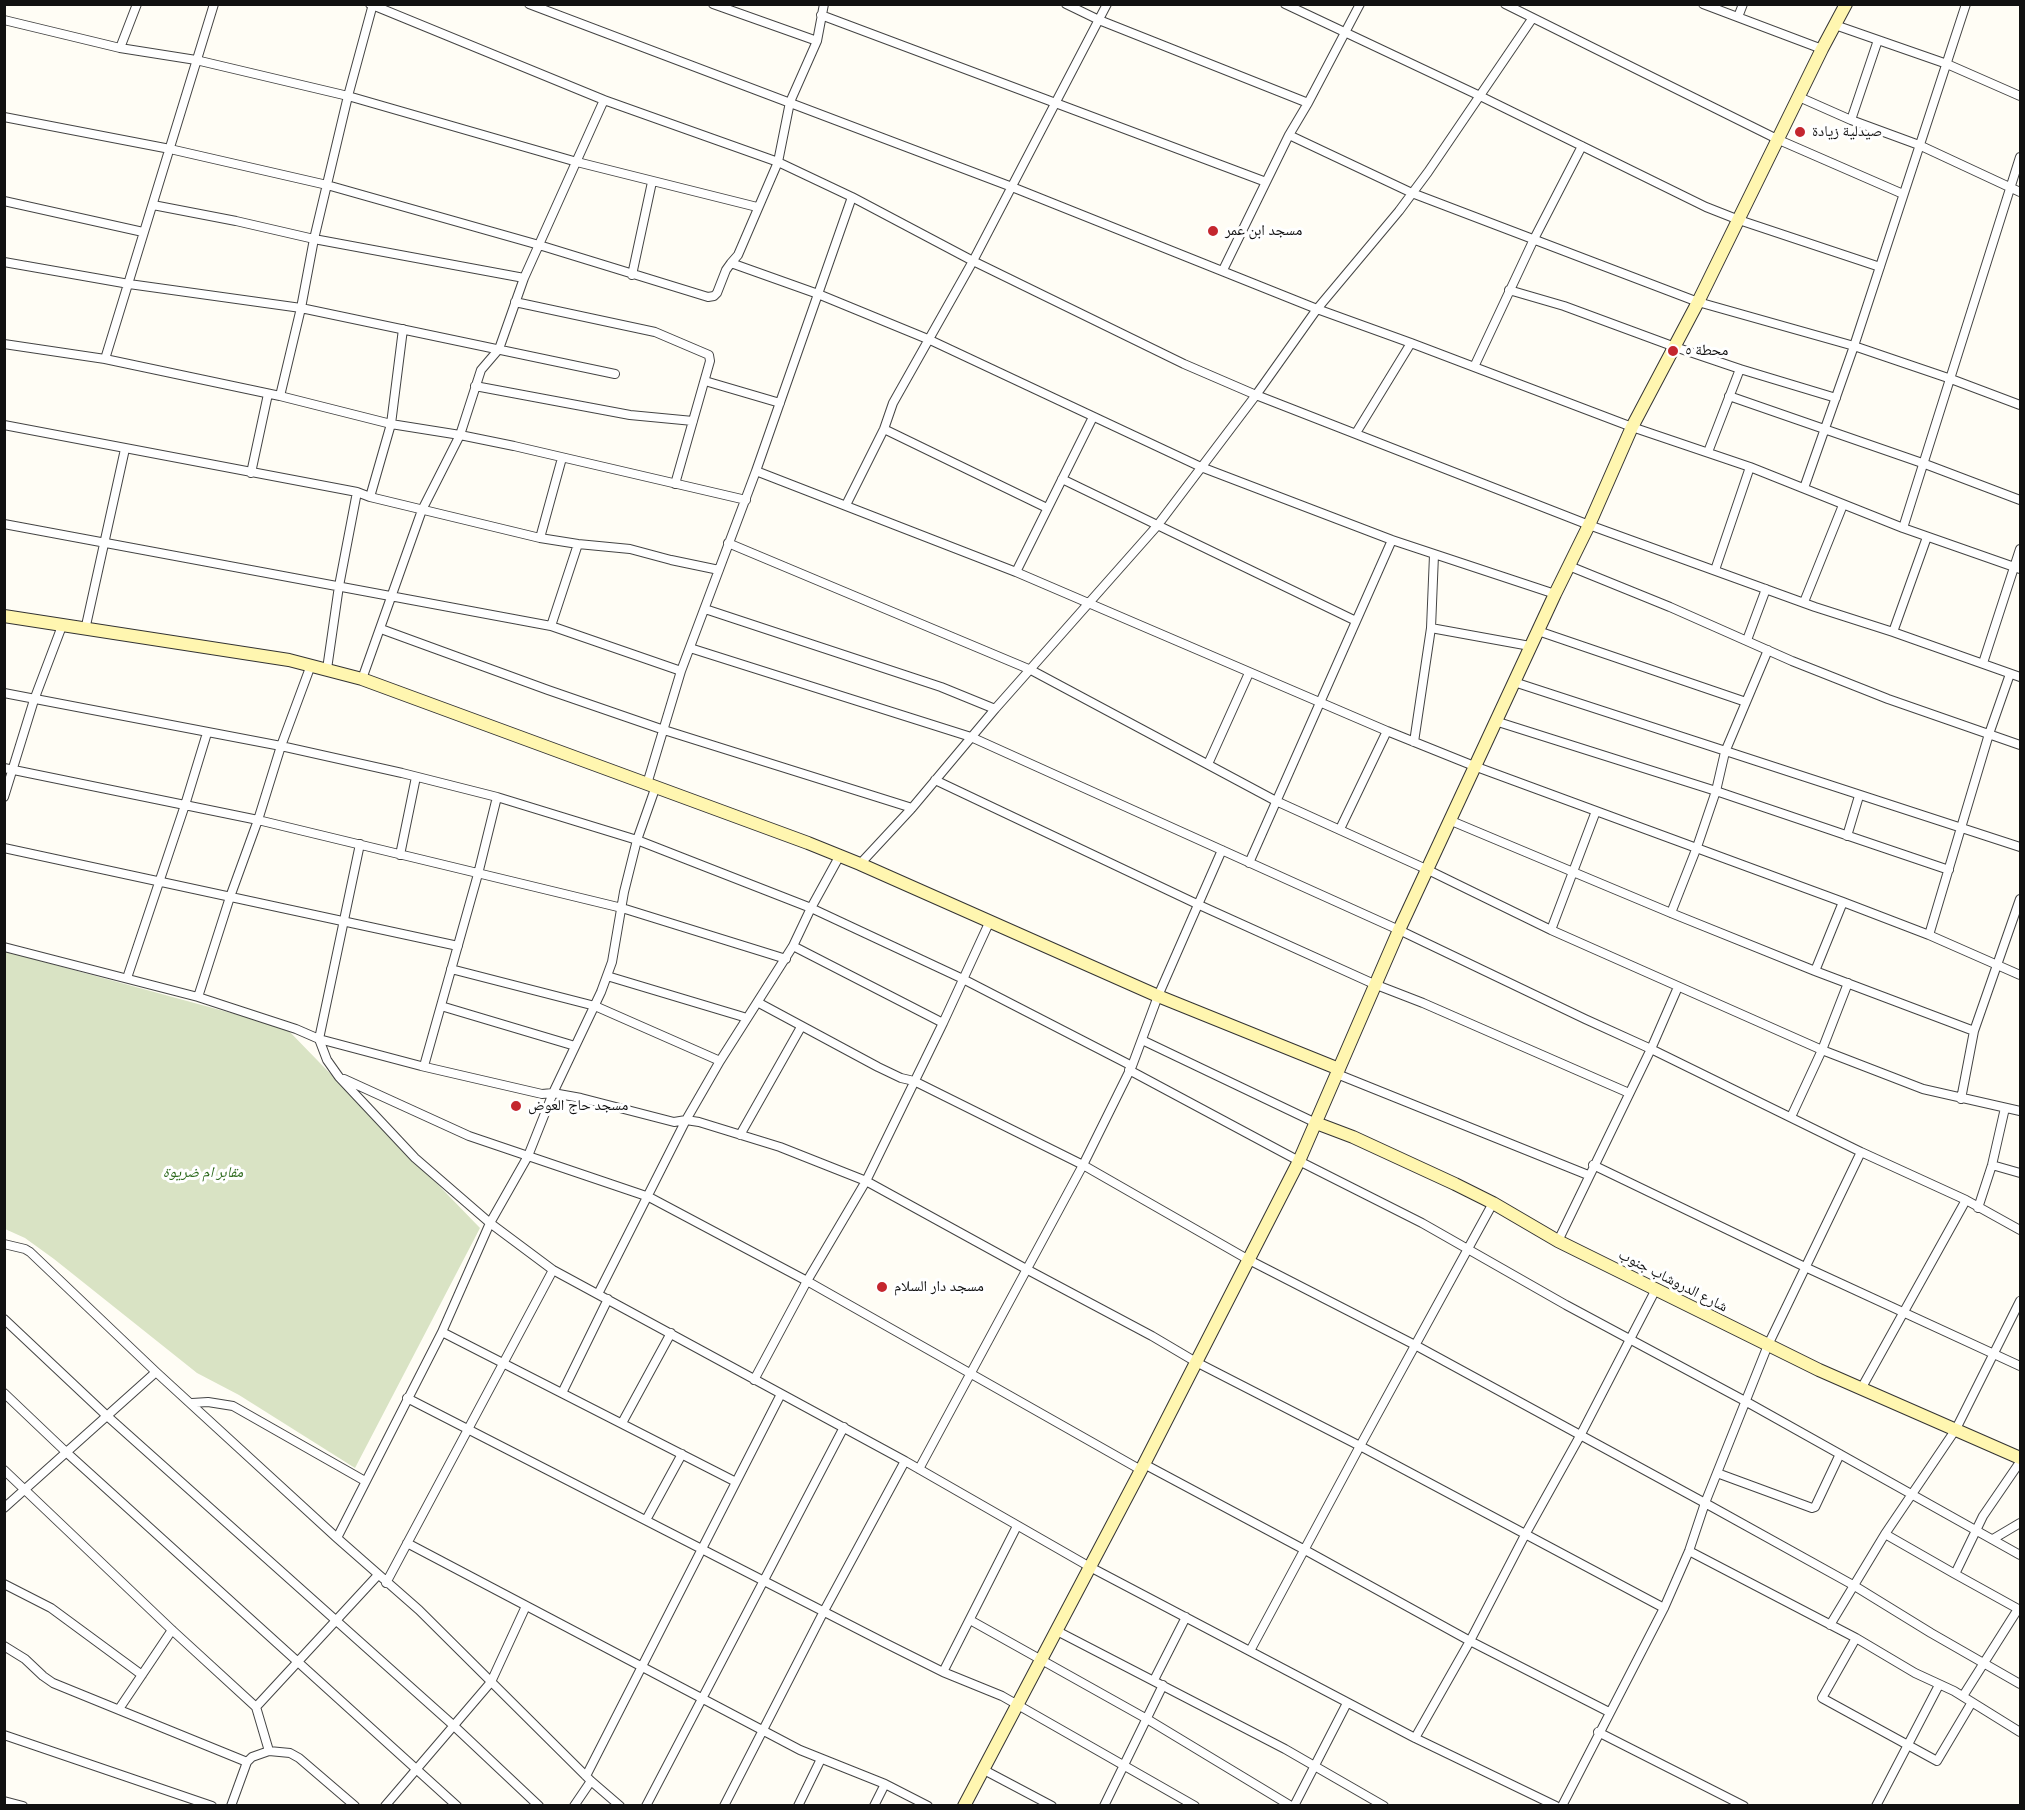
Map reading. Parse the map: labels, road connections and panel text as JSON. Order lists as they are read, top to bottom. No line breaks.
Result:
{"streets":{"street":["شارع الدروشاب جنوب"]},"parks":["مقابر ام ضريوة"],"places":["صيدلية زيادة","مسجد ابن عمر","محطة ٥","مسجد حاج العوض","مسجد دار السلام"]}
